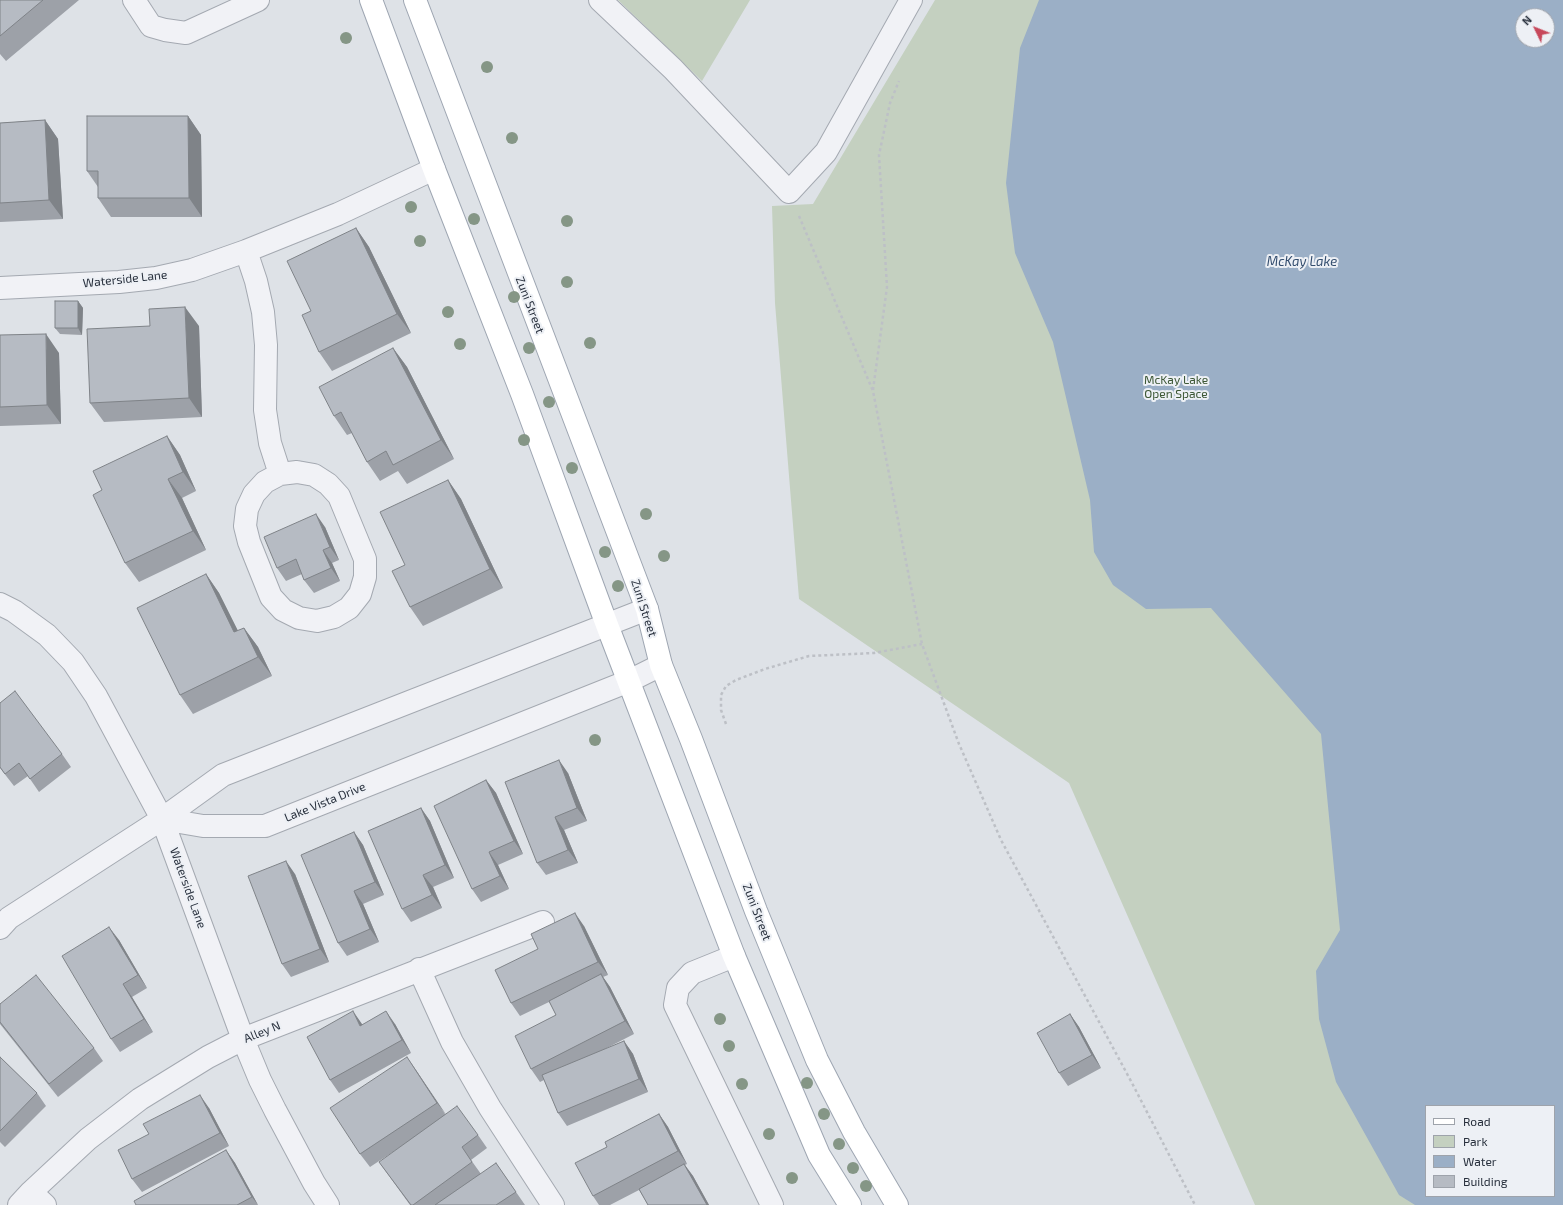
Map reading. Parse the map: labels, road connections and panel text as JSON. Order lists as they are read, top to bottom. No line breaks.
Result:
{"streets":{"main road":["Zuni Street"],"street":["Waterside Lane","Lake Vista Drive","Alley N"]},"crossings":[["Waterside Lane","Lake Vista Drive"],["Waterside Lane","Alley N"],["Zuni Street","Lake Vista Drive"]],"water":["McKay Lake"],"parks":["McKay Lake Open Space"],"legend":["Road","Park","Water","Building"],"north":"top left"}
